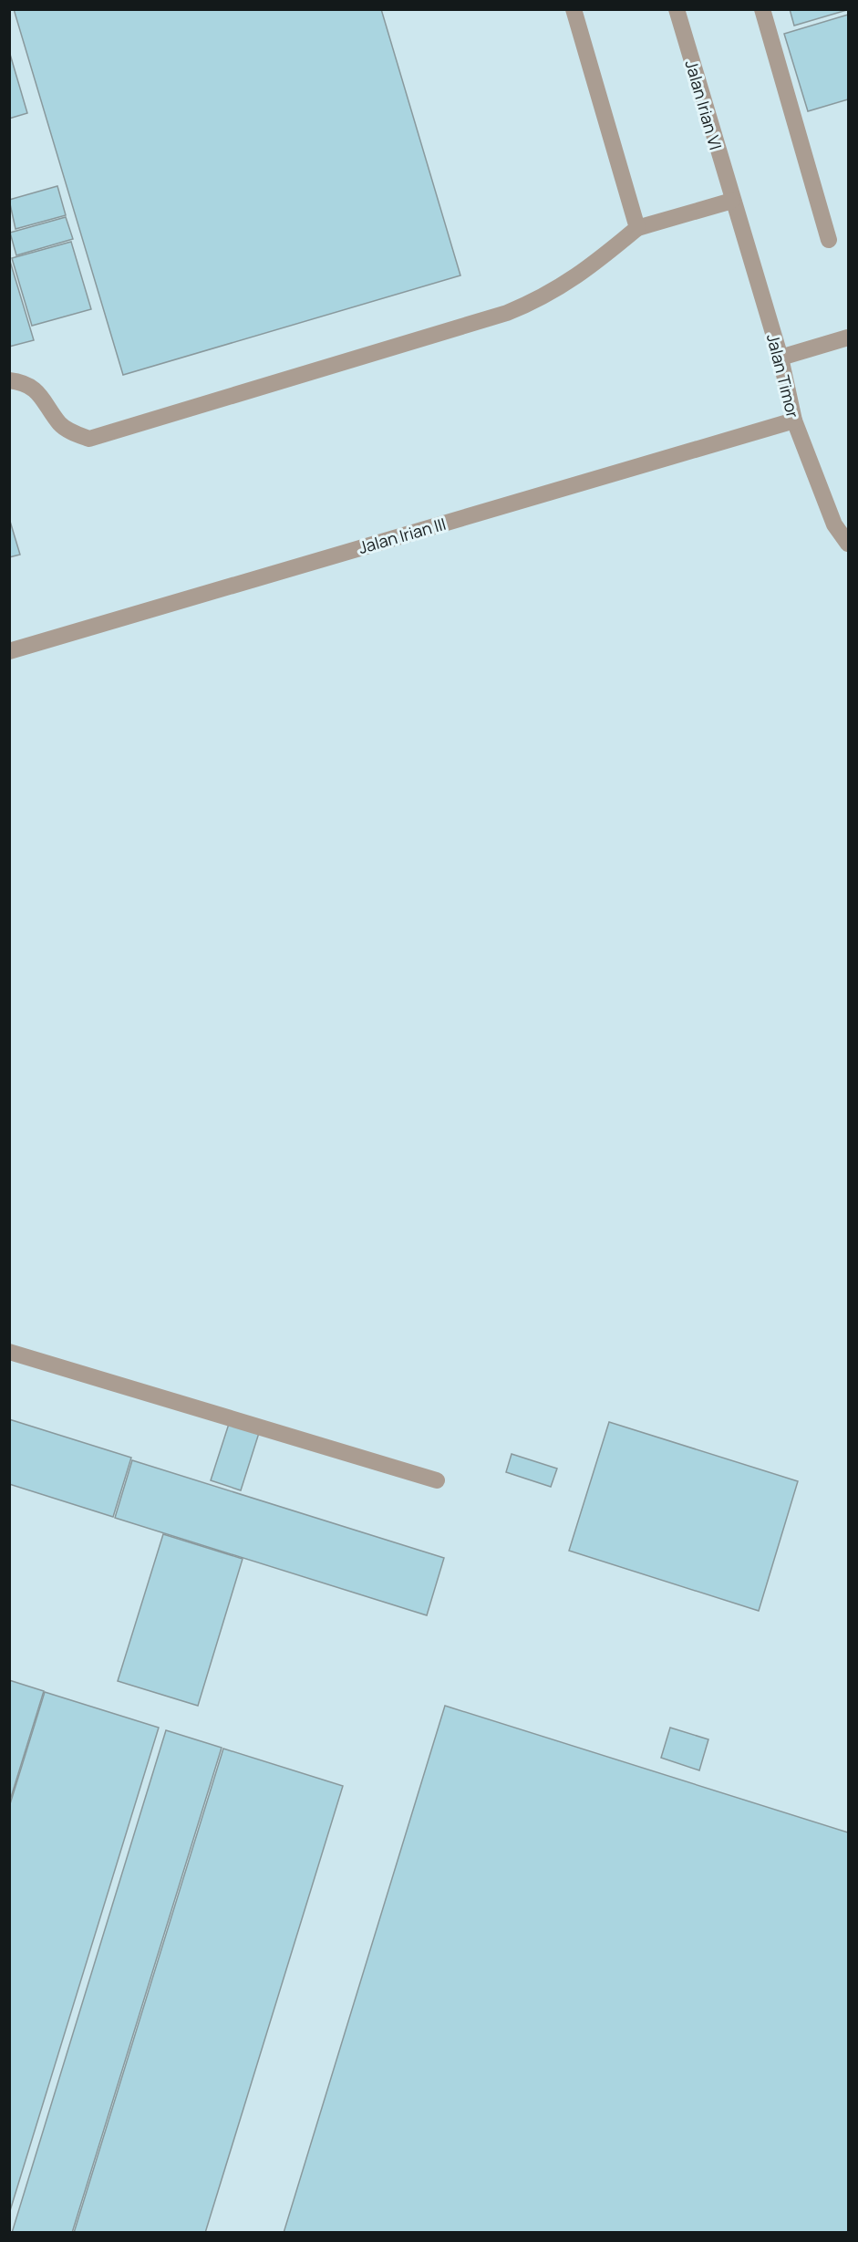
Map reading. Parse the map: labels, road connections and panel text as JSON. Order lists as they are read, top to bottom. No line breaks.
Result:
{"streets":{"street":["Jalan Irian VI","Jalan Timor","Jalan Irian III"]},"crossings":[["Jalan Irian VI","Jalan Timor"],["Jalan Timor","Jalan Irian III"]]}
